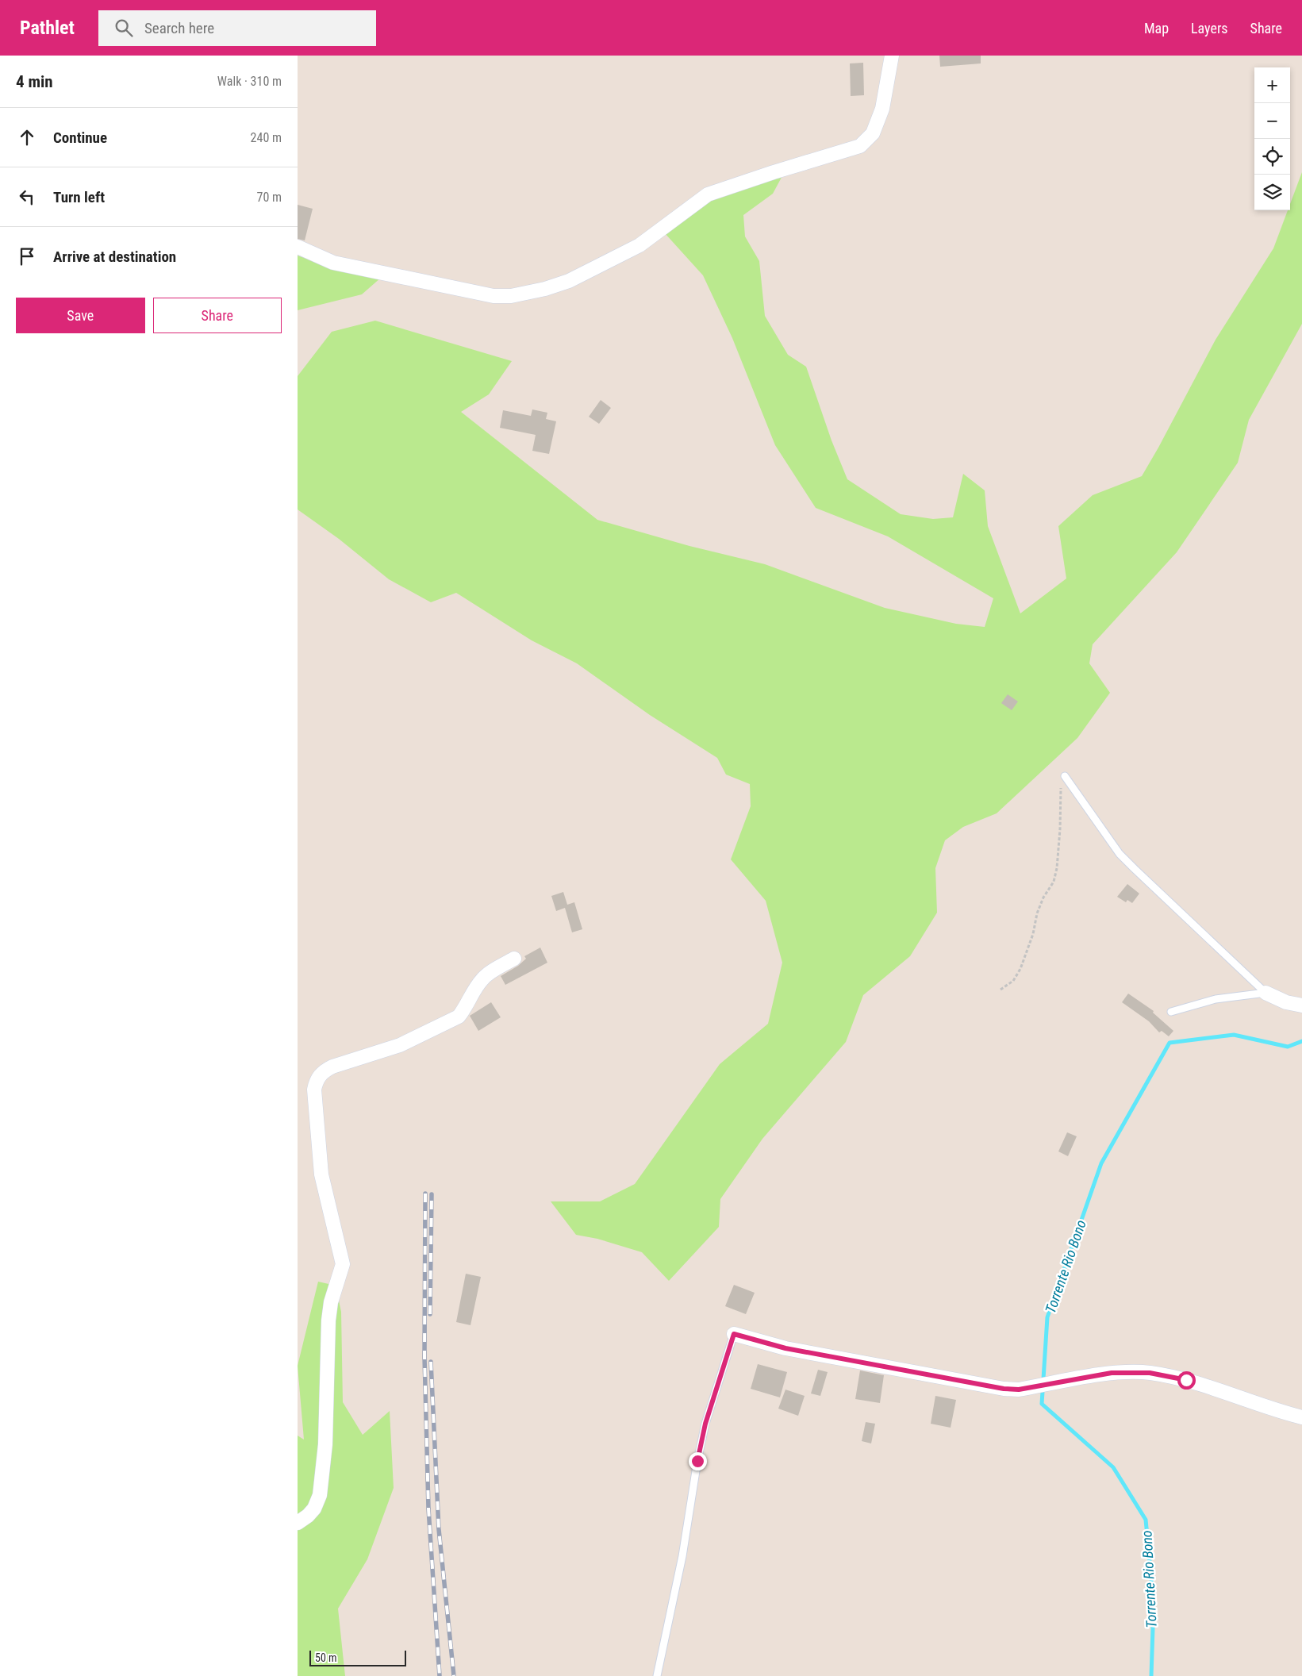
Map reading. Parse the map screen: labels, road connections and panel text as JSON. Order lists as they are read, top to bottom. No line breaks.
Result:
{"water":["Torrente Rio Bono"],"scale_bar":"50 m","page":{"header":"Pathlet","search":"Search here","nav":["Map","Layers","Share"],"heading":["4 min","Walk · 310 m"],"map_buttons":["+","−"],"list":[["Continue","240 m"],["Turn left","70 m"],"Arrive at destination"],"buttons":["Save","Share"],"scale":"50 m"}}
